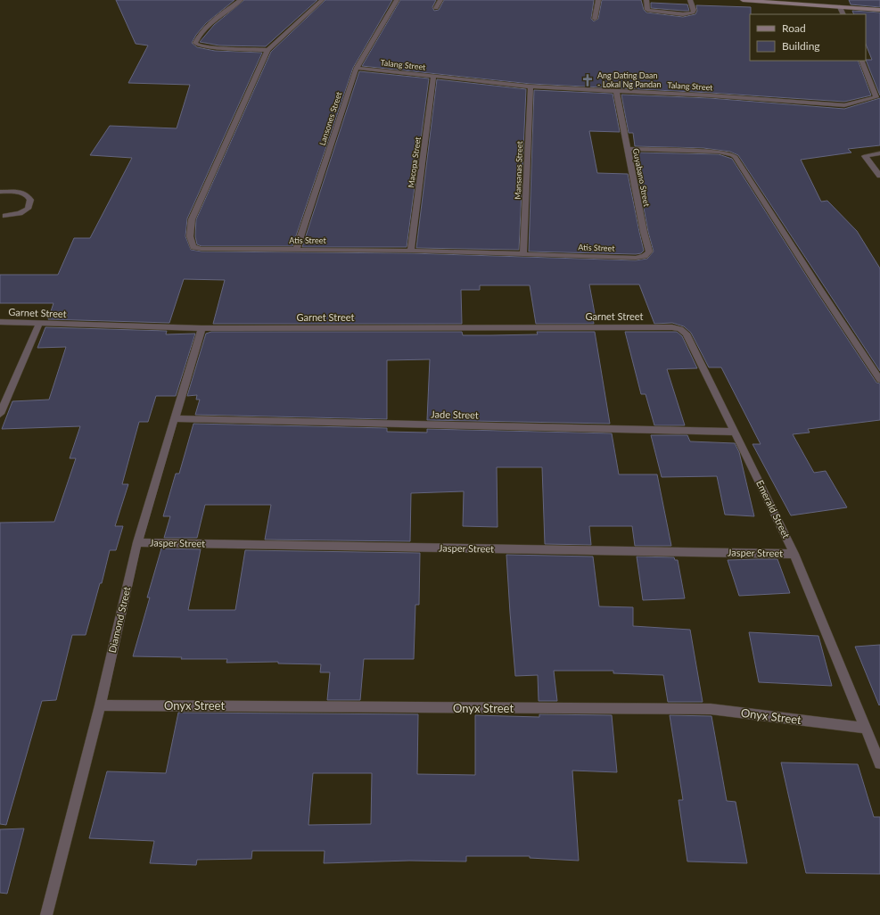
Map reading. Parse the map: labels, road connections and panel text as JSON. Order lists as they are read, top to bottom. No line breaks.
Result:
{"streets":{"street":["Talang Street","Lansones Street","Macopa Street","Mansanas Street","Guyabano Street","Atis Street","Garnet Street","Jade Street","Emerald Street","Jasper Street","Diamond Street","Onyx Street"]},"crossings":[["Talang Street","Lansones Street"],["Talang Street","Macopa Street"],["Talang Street","Mansanas Street"],["Talang Street","Guyabano Street"],["Lansones Street","Atis Street"],["Macopa Street","Atis Street"],["Mansanas Street","Atis Street"],["Guyabano Street","Atis Street"],["Garnet Street","Emerald Street"],["Garnet Street","Diamond Street"],["Jade Street","Emerald Street"],["Jade Street","Diamond Street"],["Emerald Street","Jasper Street"],["Emerald Street","Onyx Street"],["Jasper Street","Diamond Street"],["Diamond Street","Onyx Street"]],"places":{"church":["Ang Dating Daan - Lokal Ng Pandan"]},"legend":["Road","Building"]}
